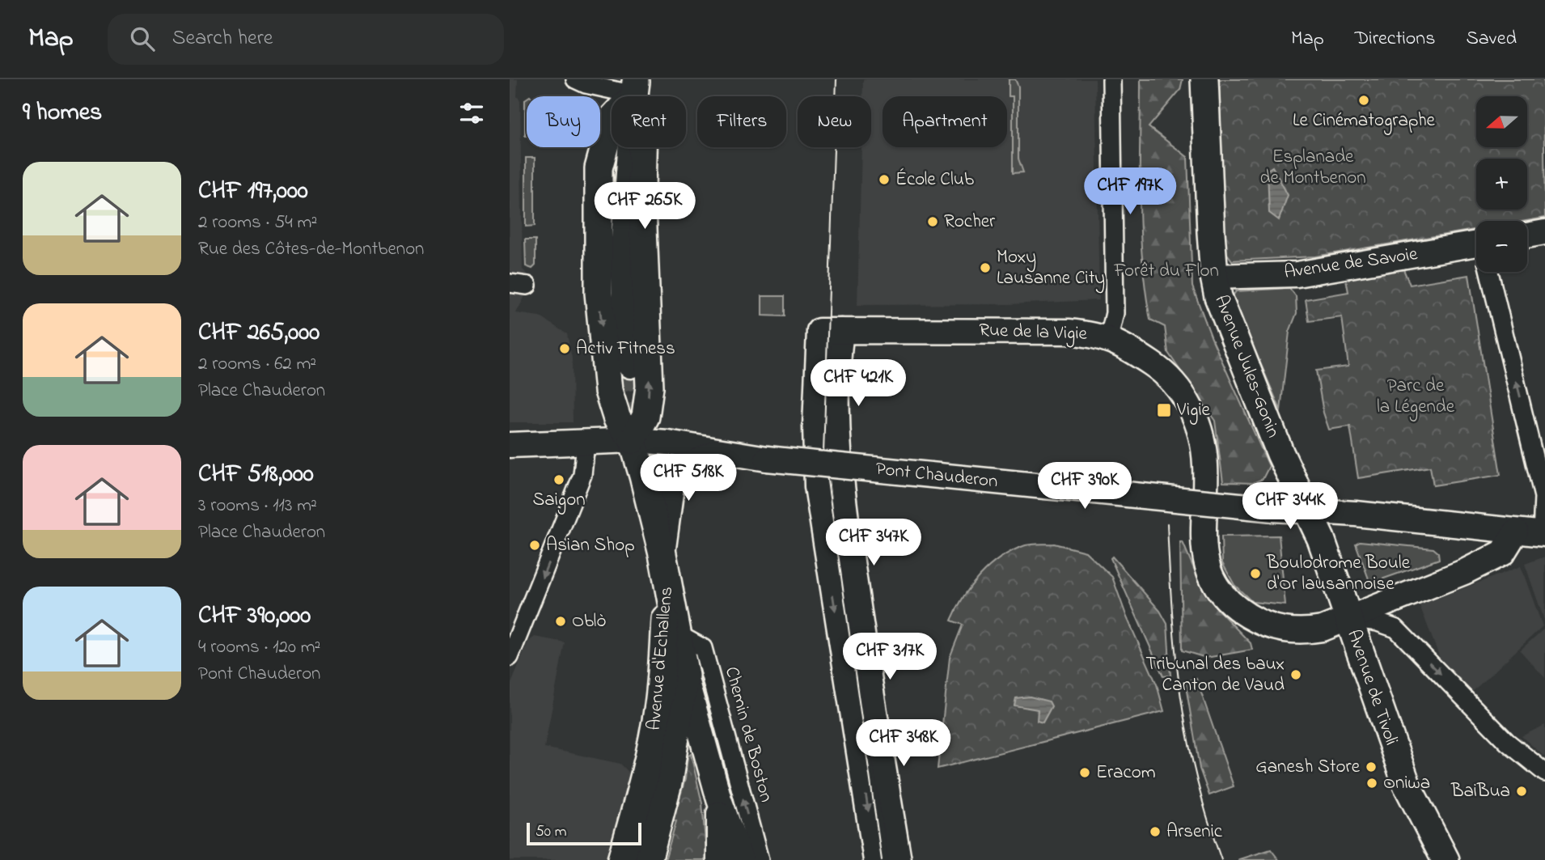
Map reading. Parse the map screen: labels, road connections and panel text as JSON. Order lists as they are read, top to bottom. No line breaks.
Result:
{"streets":{"main road":["Avenue Jules-Gonin","Avenue d'Echallens","Avenue de Tivoli"],"street":["Avenue de Savoie","Rue de la Vigie","Pont Chauderon","Chemin de Boston"]},"crossings":[["Avenue de Savoie","Avenue Jules-Gonin"],["Rue de la Vigie","Pont Chauderon"],["Rue de la Vigie","Avenue de Tivoli"],["Avenue Jules-Gonin","Pont Chauderon"],["Avenue Jules-Gonin","Avenue de Tivoli"],["Pont Chauderon","Avenue de Tivoli"],["Avenue d'Echallens","Chemin de Boston"]],"parks":["Esplanade de Montbenon","Forêt du Flon","Parc de la Légende"],"places":{"other":["Le Cinématographe","École Club","Rocher","Moxy Lausanne City","Activ Fitness","Saigon","Asian Shop","Boulodrome Boule d'Or lausannoise","Oblò","Tribunal des baux Canton de Vaud","Ganesh Store","Eracom","Oniwa","BaiBua","Arsenic"],"transit":["Vigie"]},"scale_bar":"50 m","north":"left","page":{"header":"Map","search":"Search here","nav":["Map","Directions","Saved"],"heading":"9 homes","map_buttons":["+","−"],"chip":["Buy","Rent","Filters","New","Apartment"],"list":[{"name":"CHF 197,000","note":"2 rooms · 54 m² · Rue des Côtes-de-Montbenon"},{"name":"CHF 265,000","note":"2 rooms · 62 m² · Place Chauderon"},{"name":"CHF 518,000","note":"3 rooms · 113 m² · Place Chauderon"},{"name":"CHF 390,000","note":"4 rooms · 120 m² · Pont Chauderon"}],"price":["CHF 197K","CHF 265K","CHF 421K","CHF 518K","CHF 390K","CHF 344K","CHF 347K","CHF 317K","CHF 348K"],"scale":"50 m"}}
